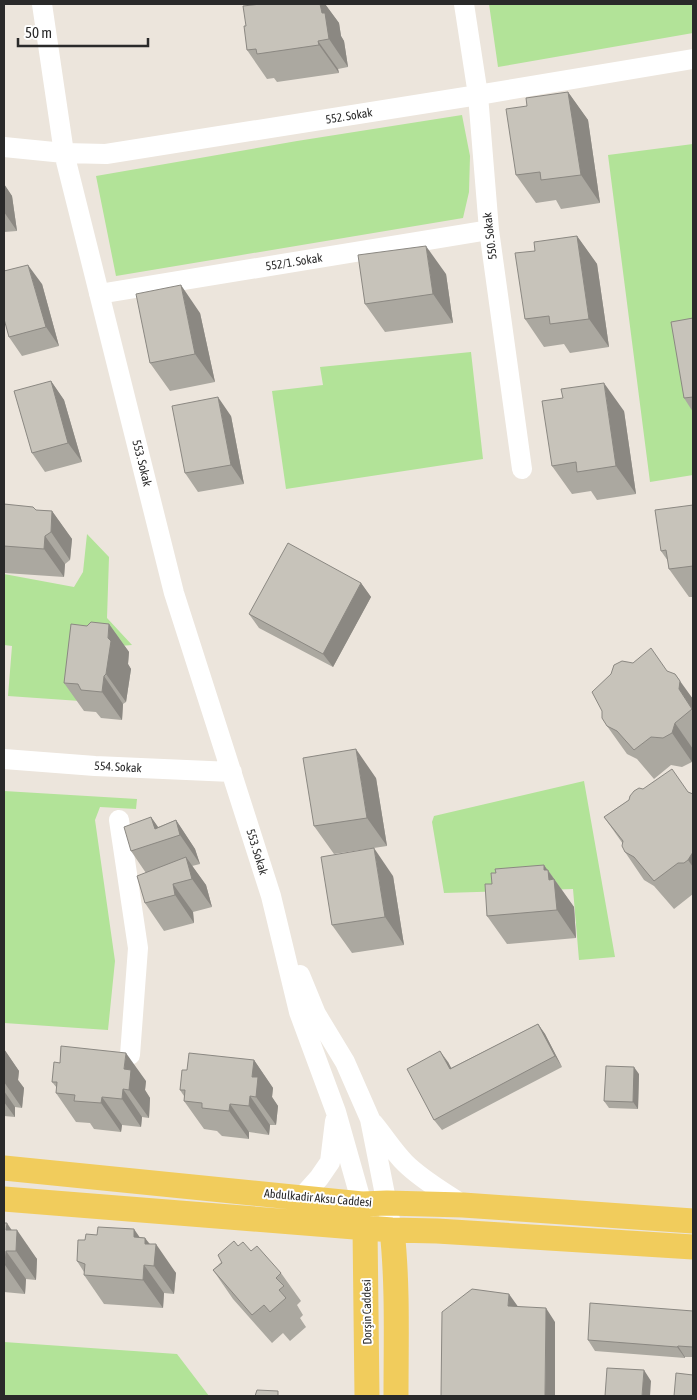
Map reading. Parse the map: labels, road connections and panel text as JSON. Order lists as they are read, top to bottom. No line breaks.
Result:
{"streets":{"main road":["Abdulkadir Aksu Caddesi","Dorşin Caddesi"],"street":["552. Sokak","550. Sokak","552/1. Sokak","553. Sokak","554. Sokak"]},"crossings":[["552. Sokak","550. Sokak"],["552. Sokak","553. Sokak"],["550. Sokak","552/1. Sokak"],["552/1. Sokak","553. Sokak"],["553. Sokak","554. Sokak"]],"scale_bar":"50 m"}
